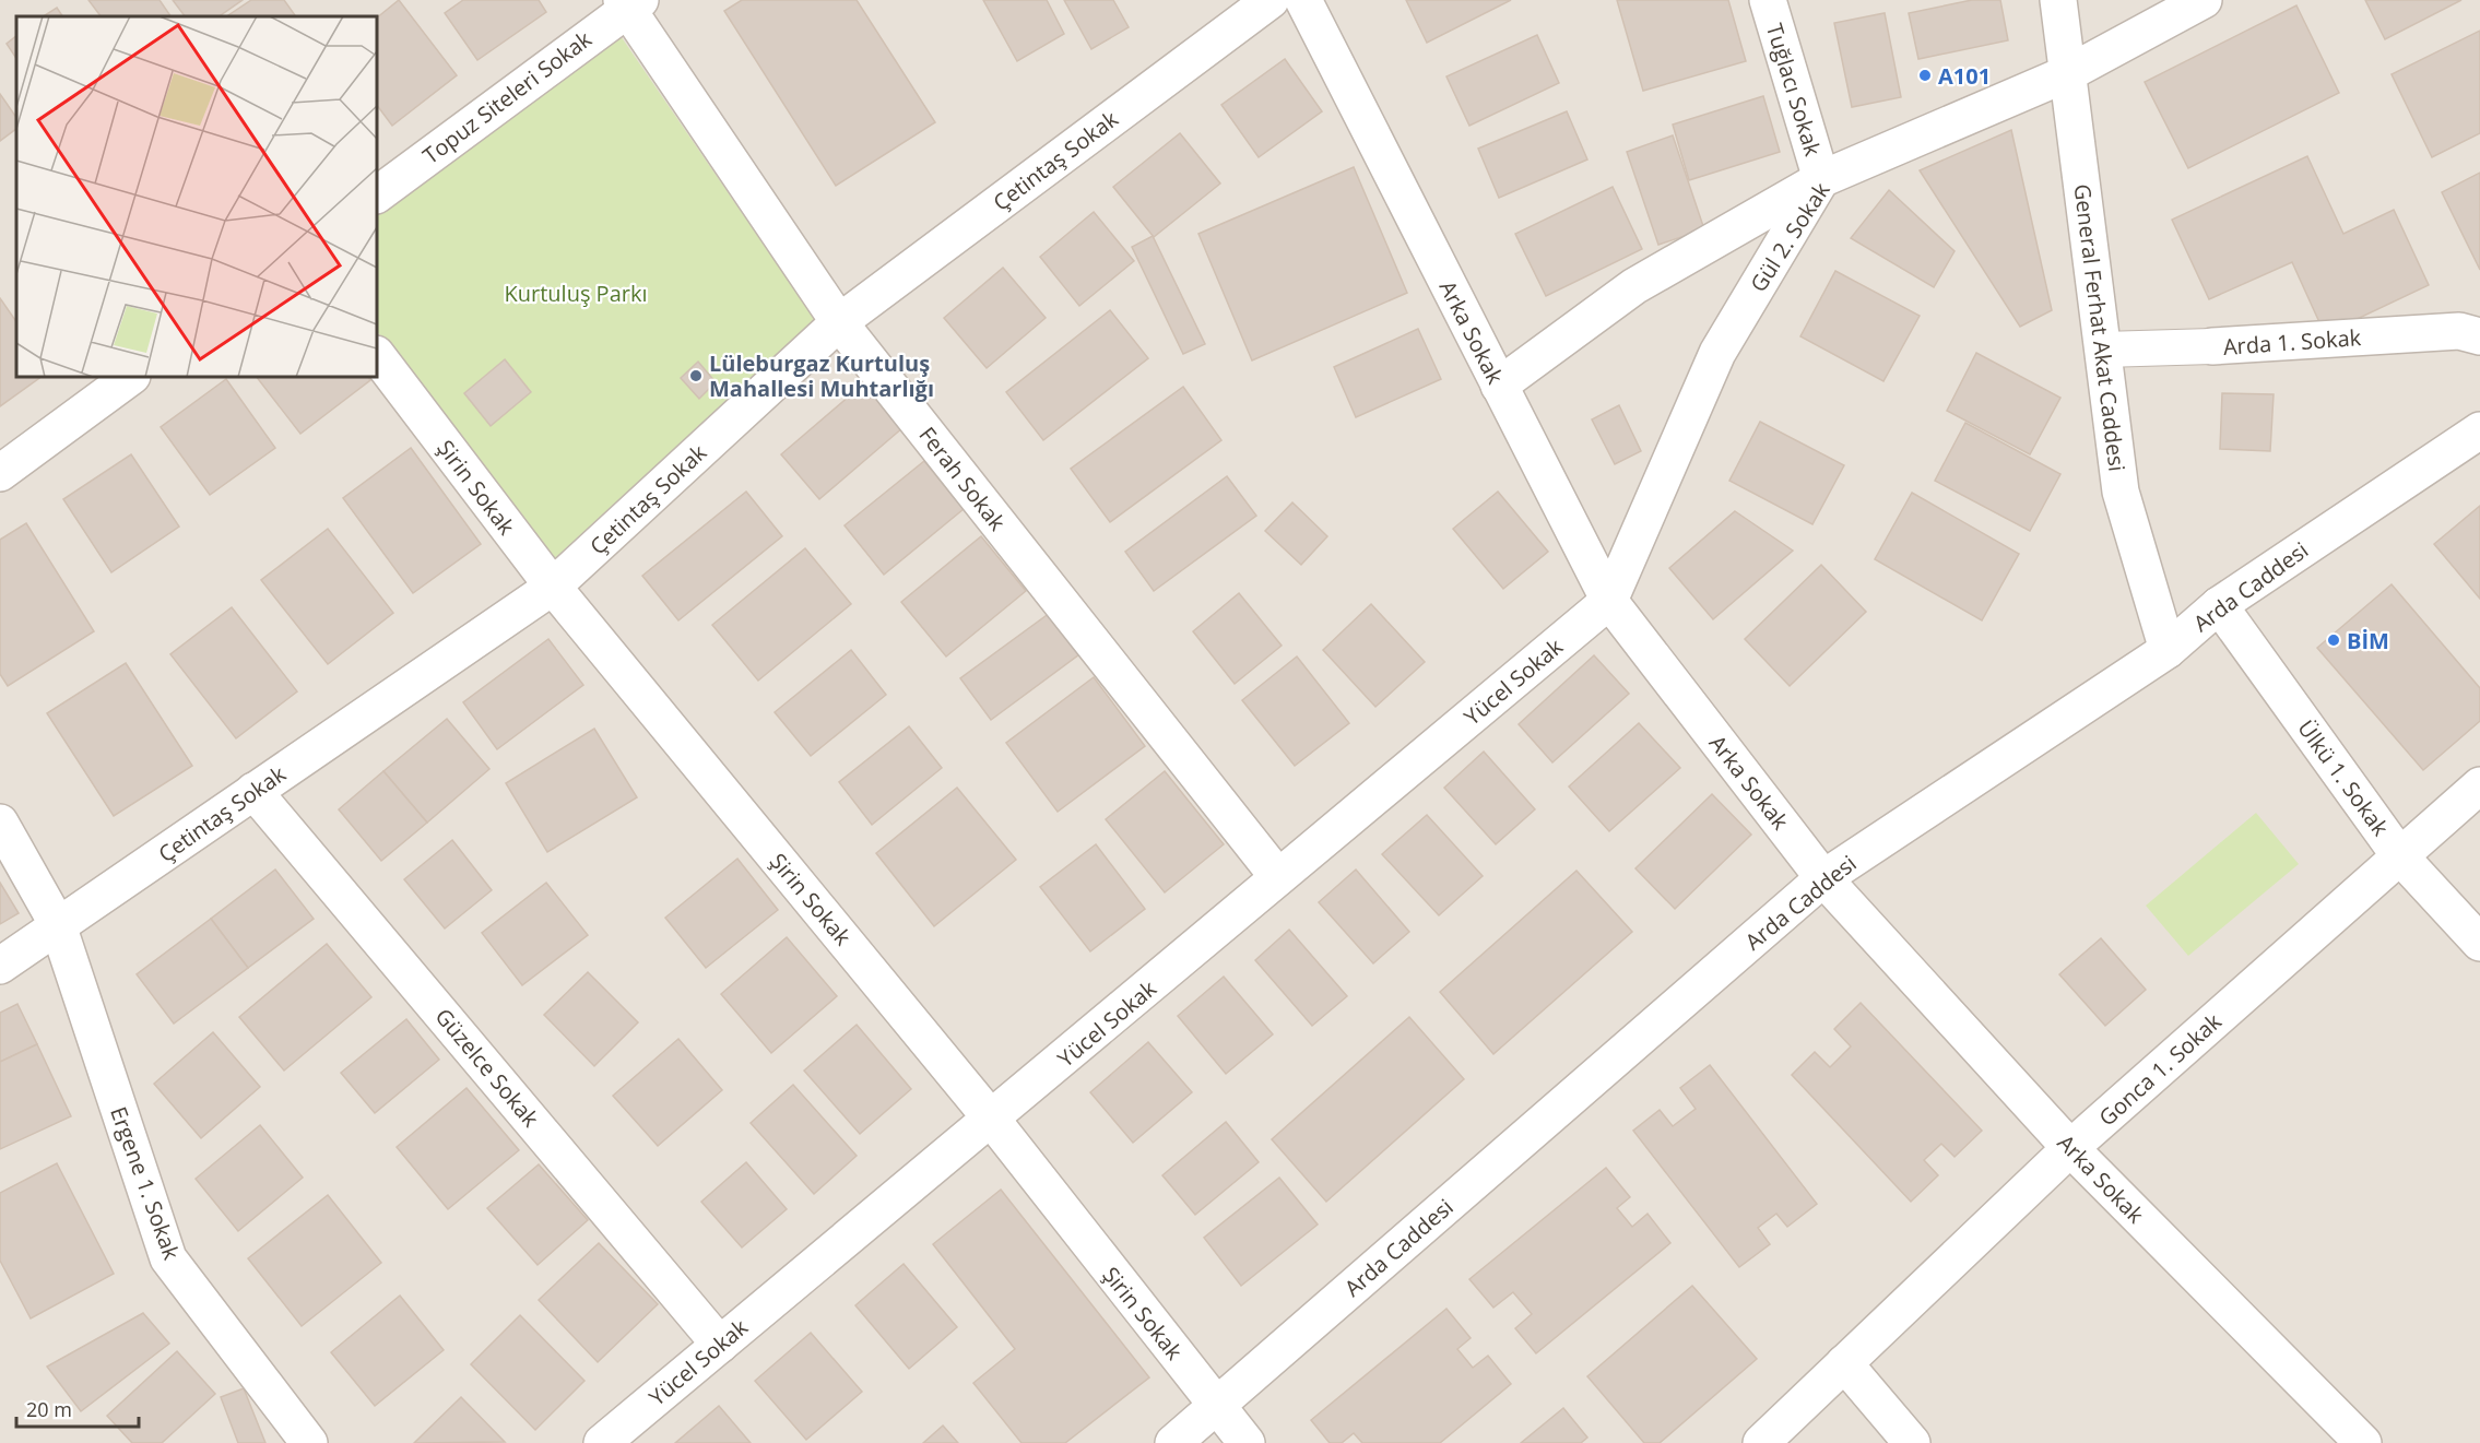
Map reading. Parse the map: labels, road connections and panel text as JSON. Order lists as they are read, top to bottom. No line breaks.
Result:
{"streets":{"street":["Tuğlacı Sokak","Topuz Siteleri Sokak","Çetintaş Sokak","Gül 2. Sokak","General Ferhat Akat Caddesi","Arka Sokak","Arda 1. Sokak","Ferah Sokak","Şirin Sokak","Arda Caddesi","Yücel Sokak","Ülkü 1. Sokak","Güzelce Sokak","Gonca 1. Sokak","Ergene 1. Sokak"]},"crossings":[["Tuğlacı Sokak","Gül 2. Sokak"],["Topuz Siteleri Sokak","Ferah Sokak"],["Çetintaş Sokak","Ferah Sokak"],["Çetintaş Sokak","Şirin Sokak"],["Çetintaş Sokak","Güzelce Sokak"],["Çetintaş Sokak","Ergene 1. Sokak"],["Gül 2. Sokak","General Ferhat Akat Caddesi"],["Gül 2. Sokak","Arka Sokak"],["Gül 2. Sokak","Yücel Sokak"],["General Ferhat Akat Caddesi","Arda 1. Sokak"],["General Ferhat Akat Caddesi","Arda Caddesi"],["Arka Sokak","Arda Caddesi"],["Arka Sokak","Yücel Sokak"],["Arka Sokak","Gonca 1. Sokak"],["Ferah Sokak","Yücel Sokak"],["Şirin Sokak","Arda Caddesi"],["Şirin Sokak","Yücel Sokak"],["Arda Caddesi","Ülkü 1. Sokak"],["Yücel Sokak","Güzelce Sokak"],["Ülkü 1. Sokak","Gonca 1. Sokak"]],"parks":["Kurtuluş Parkı"],"places":["A101","Lüleburgaz Kurtuluş Mahallesi Muhtarlığı","BİM"],"scale_bar":"20 m"}
